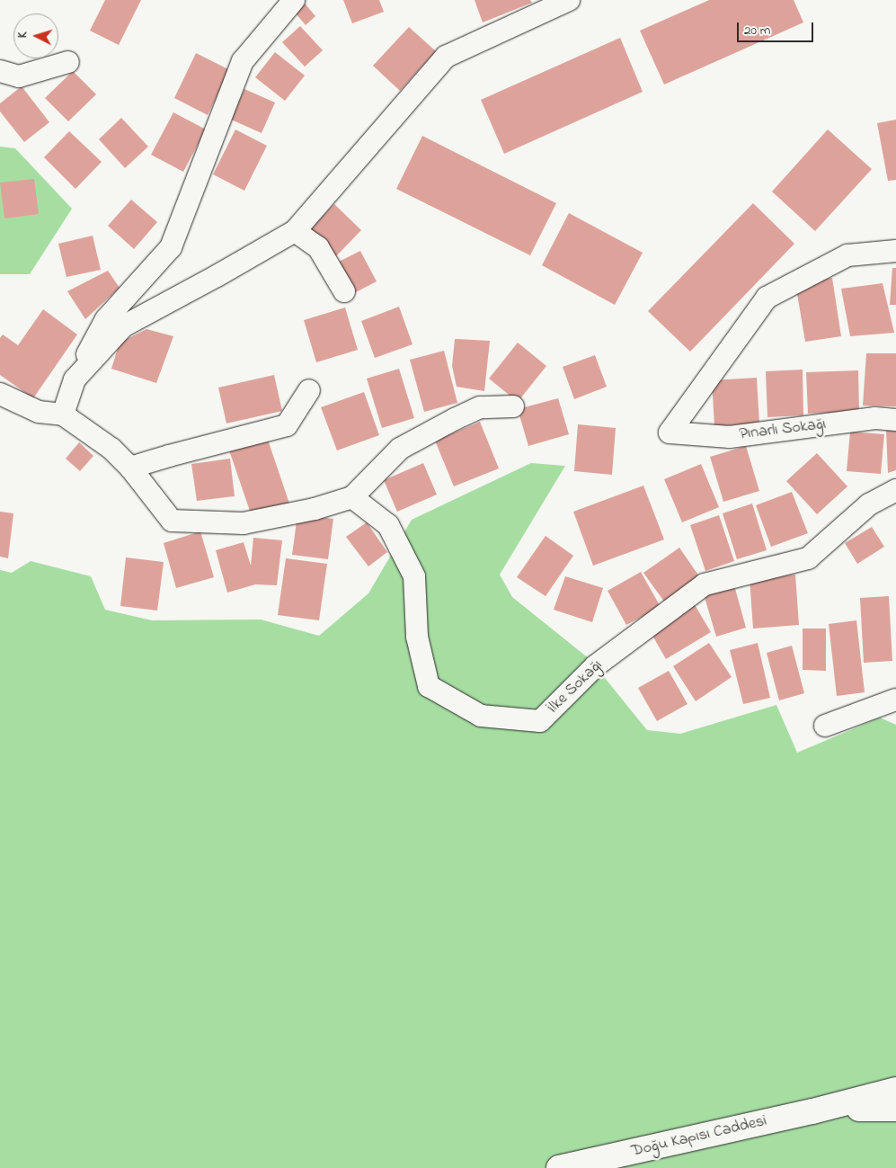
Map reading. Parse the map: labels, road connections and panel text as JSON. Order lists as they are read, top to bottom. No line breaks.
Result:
{"streets":{"street":["Pınarlı Sokağı","İlke Sokağı","Doğu Kapısı Caddesi"]},"scale_bar":"20 m","north":"left"}
